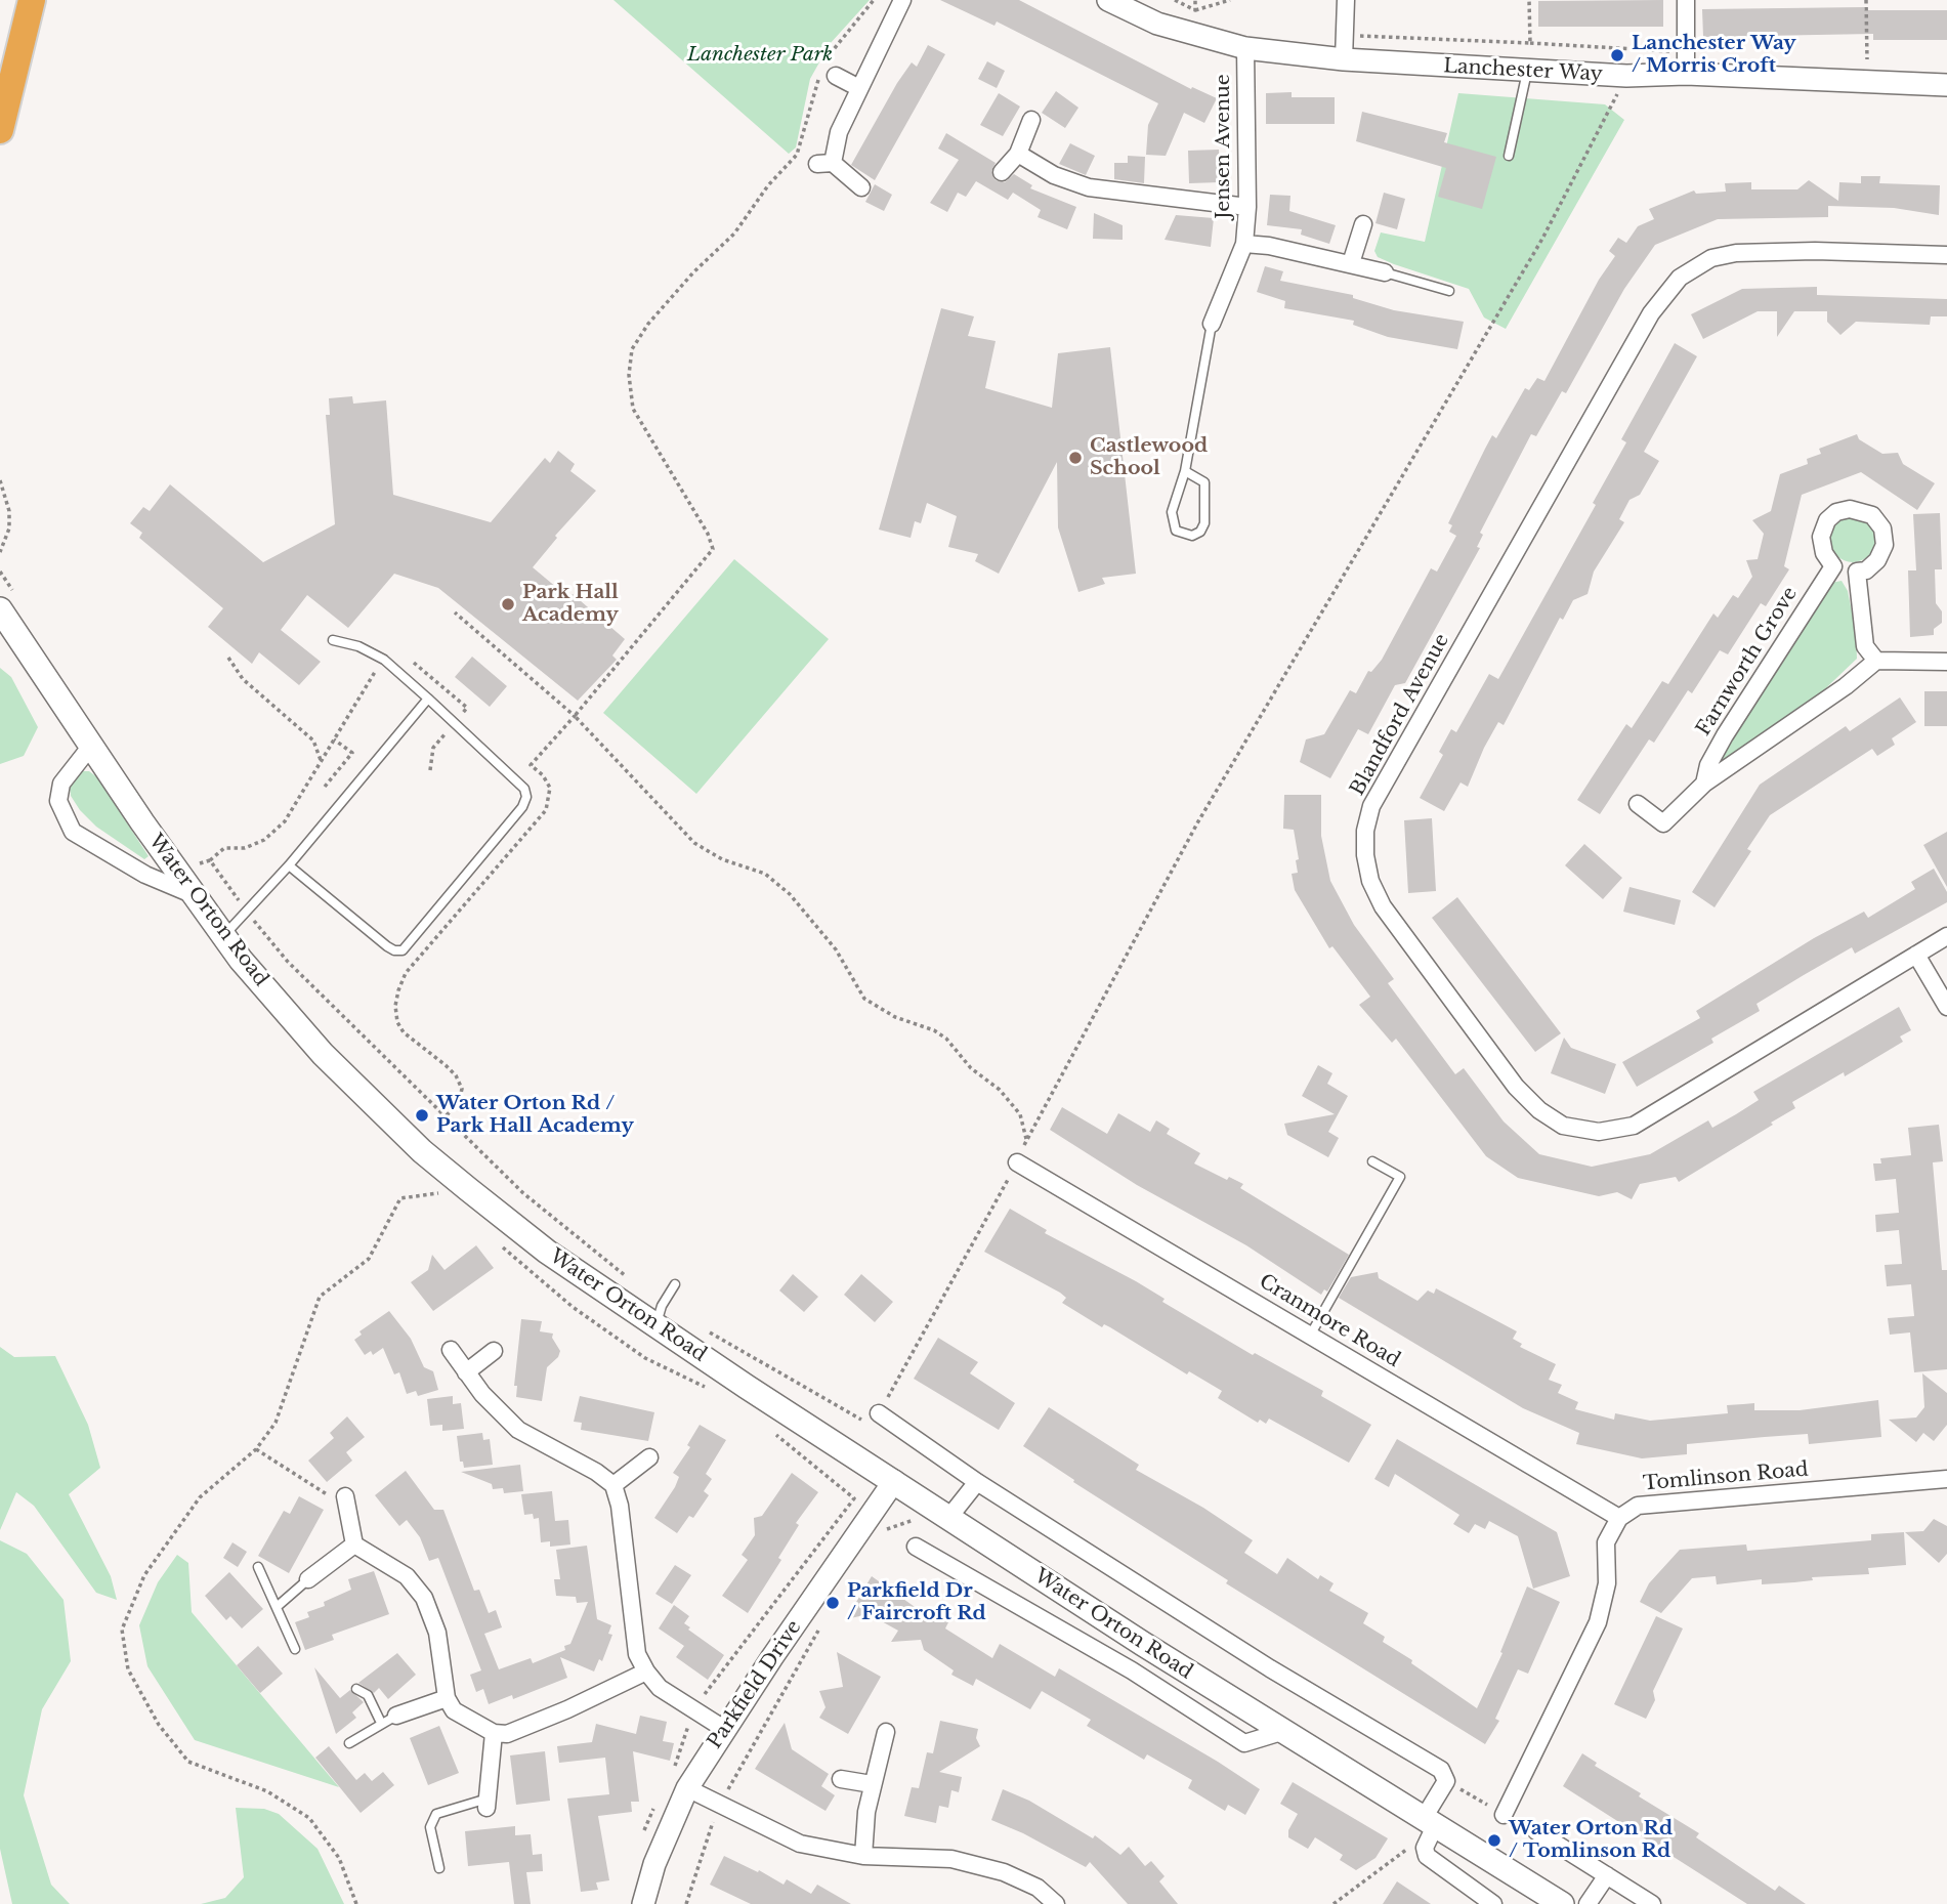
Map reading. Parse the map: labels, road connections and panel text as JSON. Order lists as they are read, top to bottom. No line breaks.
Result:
{"streets":{"main road":["Water Orton Road"],"street":["Lanchester Way","Jensen Avenue","Farnworth Grove","Blandford Avenue","Cranmore Road","Tomlinson Road","Parkfield Drive"]},"crossings":[["Lanchester Way","Jensen Avenue"],["Water Orton Road","Parkfield Drive"],["Cranmore Road","Tomlinson Road"]],"parks":["Lanchester Park"],"places":["Lanchester Way / Morris Croft","Castlewood School","Park Hall Academy","Water Orton Rd / Park Hall Academy","Parkfield Dr / Faircroft Rd","Water Orton Rd / Tomlinson Rd"]}
